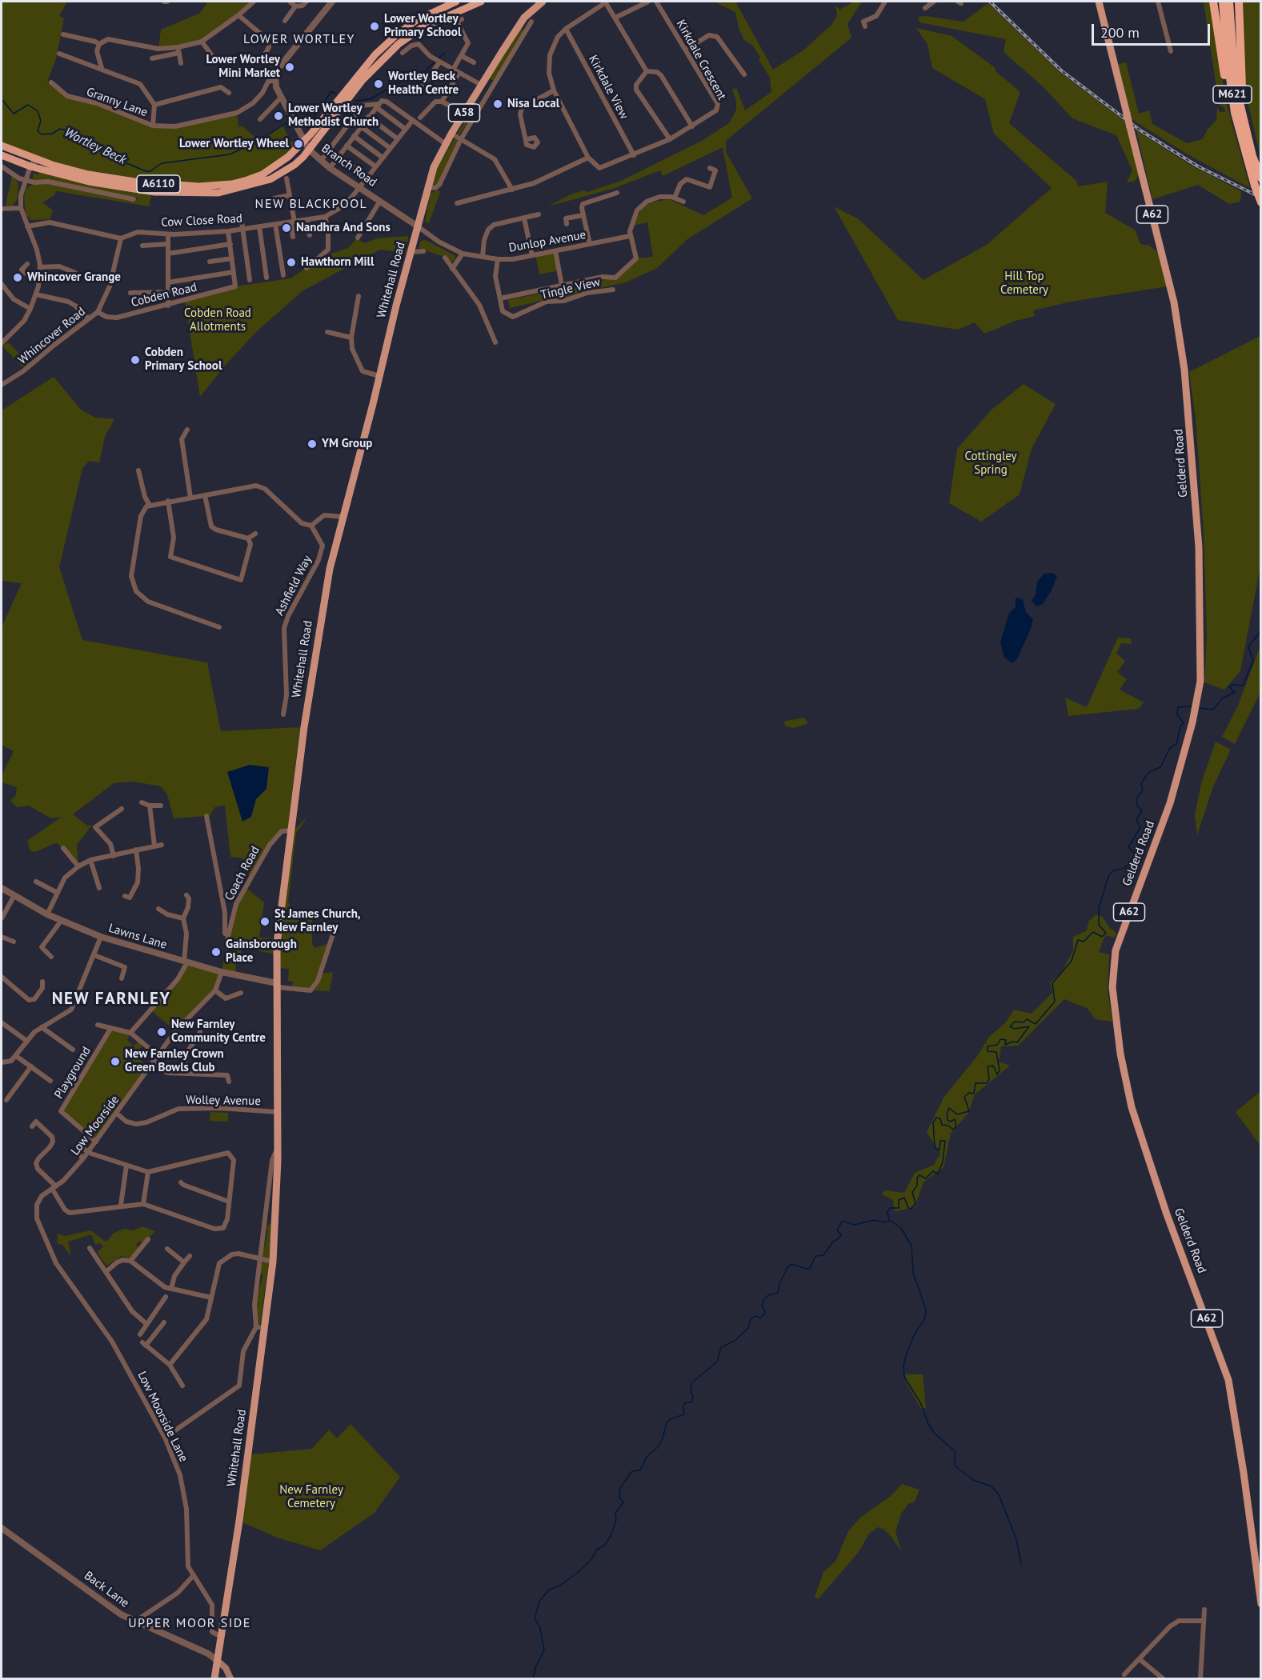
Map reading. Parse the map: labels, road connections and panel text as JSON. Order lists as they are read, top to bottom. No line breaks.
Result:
{"streets":{"highway":["M621","A6110"],"main road":["A58","A62","Whitehall Road","Gelderd Road"],"street":["Kirkdale Crescent","Kirkdale View","Granny Lane","Branch Road","Cow Close Road","Dunlop Avenue","Tingle View","Cobden Road","Whincover Road","Ashfield Way","Coach Road","Lawns Lane","Playground","Wolley Avenue","Low Moorside","Low Moorside Lane","Back Lane"]},"crossings":[["Kirkdale Crescent","Kirkdale View"],["Granny Lane","Branch Road"],["Branch Road","A6110"],["Branch Road","Cow Close Road"],["Branch Road","Dunlop Avenue"],["Branch Road","Whitehall Road"],["Cow Close Road","Whincover Road"],["Dunlop Avenue","Whitehall Road"],["Dunlop Avenue","Tingle View"],["Whitehall Road","Coach Road"],["Whitehall Road","Lawns Lane"],["Whitehall Road","Wolley Avenue"],["Whitehall Road","Low Moorside Lane"],["Whitehall Road","Back Lane"],["Cobden Road","Whincover Road"],["Lawns Lane","Low Moorside"],["Playground","Low Moorside"],["Wolley Avenue","Low Moorside"],["Low Moorside","Low Moorside Lane"]],"districts":["LOWER WORTLEY","NEW BLACKPOOL","NEW FARNLEY","UPPER MOOR SIDE"],"water":["Wortley Beck"],"parks":["Hill Top Cemetery","Cobden Road Allotments","Cottingley Spring","New Farnley Cemetery"],"places":["Lower Wortley Primary School","Lower Wortley Mini Market","Wortley Beck Health Centre","Nisa Local","Lower Wortley Methodist Church","Lower Wortley Wheel","Nandhra And Sons","Hawthorn Mill","Whincover Grange","Cobden Primary School","YM Group","St James Church, New Farnley","Gainsborough Place","New Farnley Community Centre","New Farnley Crown Green Bowls Club"],"scale_bar":"200 m"}
